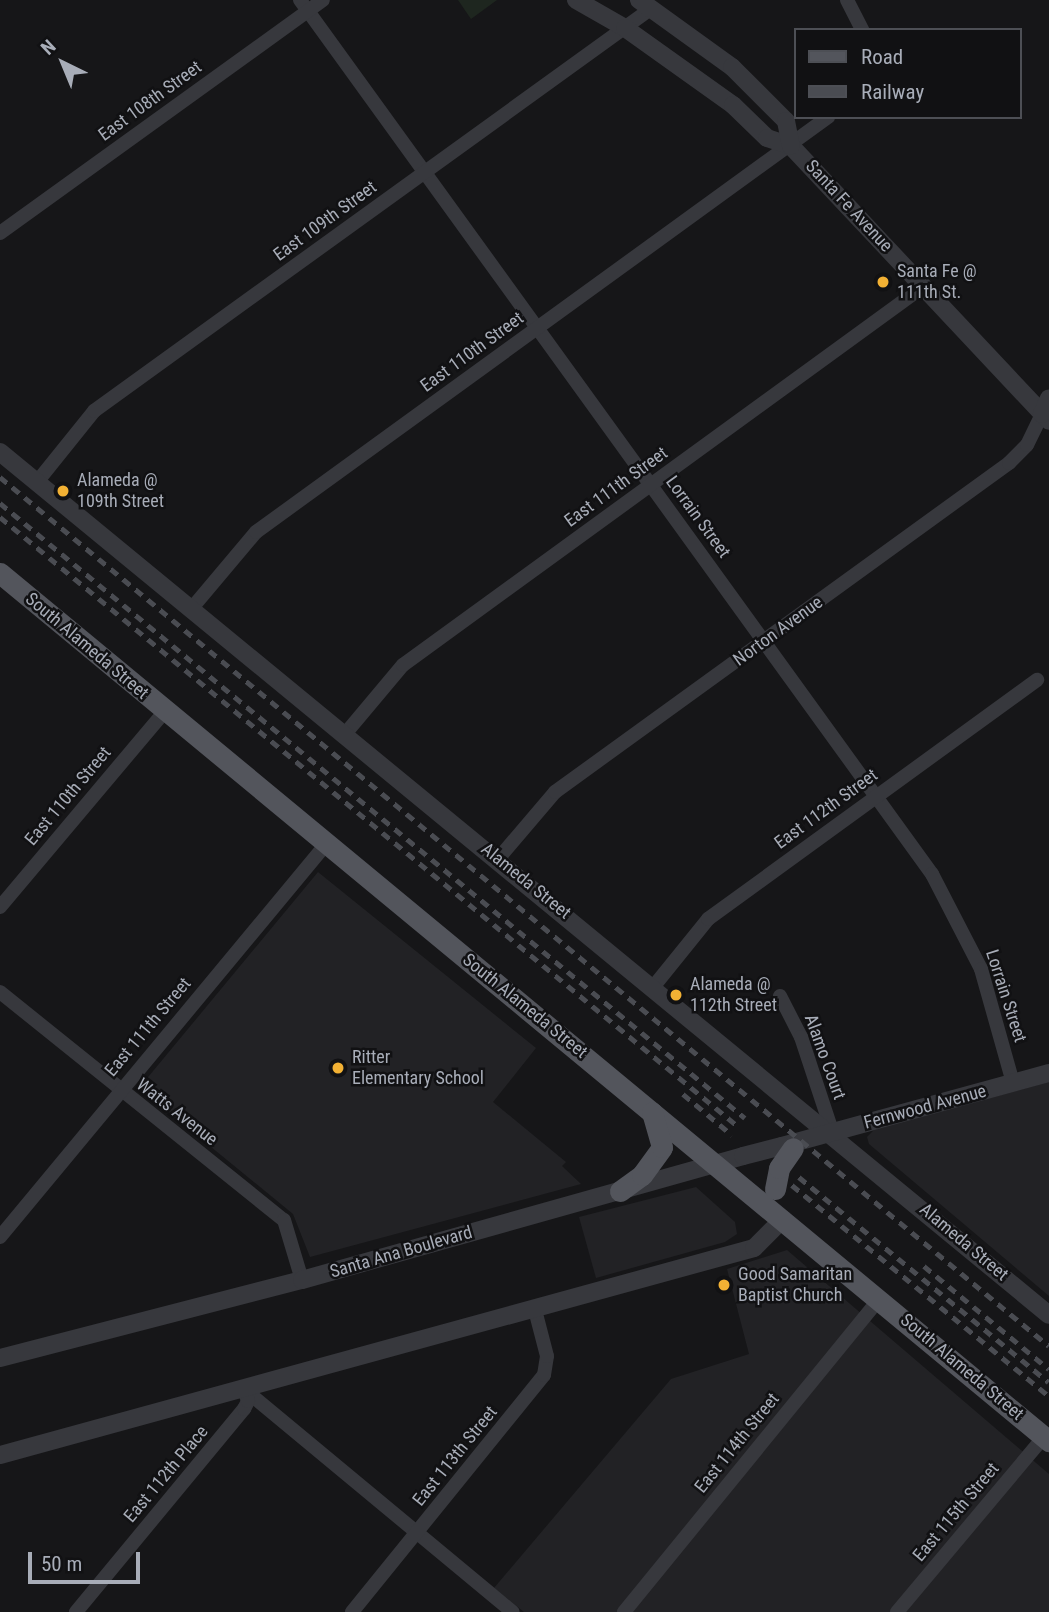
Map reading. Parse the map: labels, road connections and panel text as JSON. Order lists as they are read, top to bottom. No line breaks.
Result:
{"streets":{"main road":["South Alameda Street"],"street":["East 108th Street","Santa Fe Avenue","East 109th Street","East 110th Street","East 111th Street","Lorrain Street","Norton Avenue","East 112th Street","Alameda Street","Alamo Court","Fernwood Avenue","Watts Avenue","Santa Ana Boulevard","East 114th Street","East 113th Street","East 112th Place","East 115th Street"]},"crossings":[["East 108th Street","Lorrain Street"],["Santa Fe Avenue","East 109th Street"],["Santa Fe Avenue","East 110th Street"],["Santa Fe Avenue","East 111th Street"],["Santa Fe Avenue","Norton Avenue"],["East 109th Street","Lorrain Street"],["East 109th Street","Alameda Street"],["East 110th Street","Lorrain Street"],["East 110th Street","South Alameda Street"],["East 110th Street","Alameda Street"],["East 111th Street","Lorrain Street"],["East 111th Street","South Alameda Street"],["East 111th Street","Alameda Street"],["East 111th Street","Watts Avenue"],["Lorrain Street","Norton Avenue"],["Lorrain Street","East 112th Street"],["Lorrain Street","Fernwood Avenue"],["Norton Avenue","Alameda Street"],["South Alameda Street","Santa Ana Boulevard"],["South Alameda Street","East 114th Street"],["South Alameda Street","East 115th Street"],["East 112th Street","Alameda Street"],["Alameda Street","Alamo Court"],["Alameda Street","Fernwood Avenue"],["Alamo Court","Fernwood Avenue"],["Fernwood Avenue","Santa Ana Boulevard"],["Watts Avenue","Santa Ana Boulevard"]],"places":["Santa Fe @ 111th St.","Alameda @ 109th Street","Alameda @ 112th Street","Ritter Elementary School","Good Samaritan Baptist Church"],"legend":["Road","Railway"],"scale_bar":"50 m","north":"top left"}
